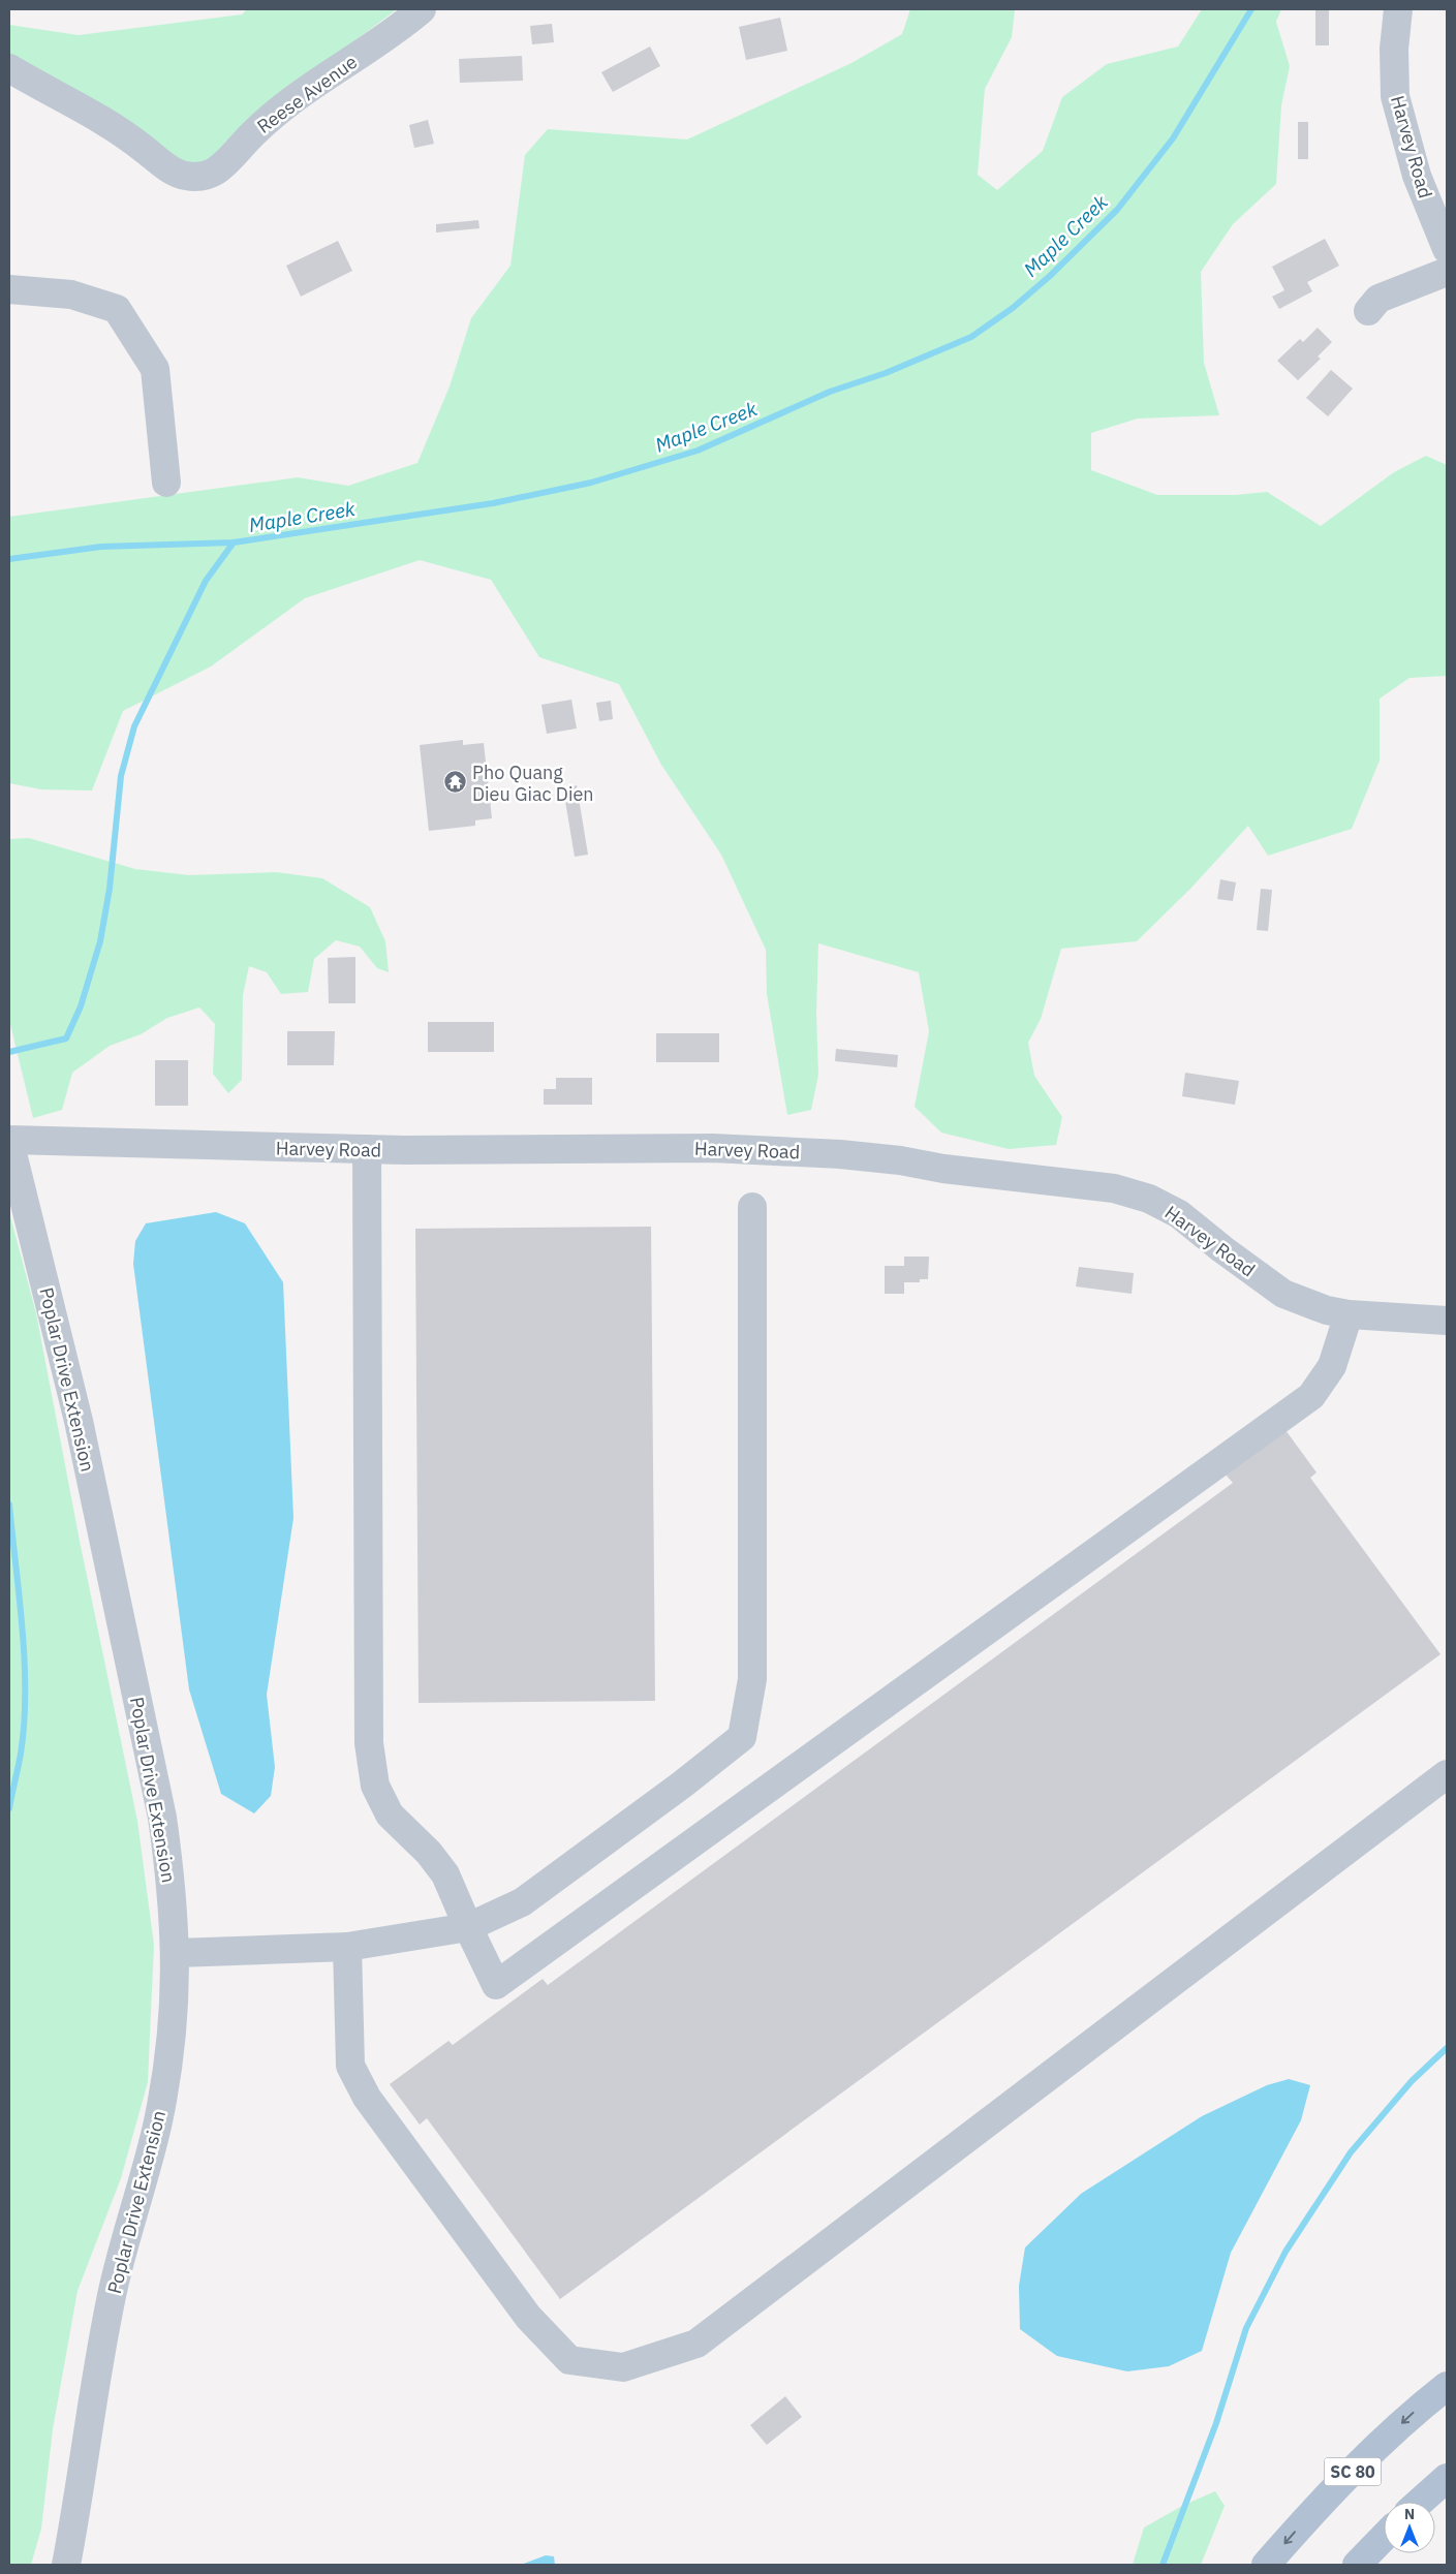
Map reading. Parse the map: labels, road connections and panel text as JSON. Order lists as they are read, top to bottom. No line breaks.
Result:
{"streets":{"main road":["SC 80"],"street":["Reese Avenue","Harvey Road","Poplar Drive Extension"]},"crossings":[["Harvey Road","Poplar Drive Extension"]],"water":["Maple Creek"],"places":{"temple":["Pho Quang Dieu Giac Dien"]},"north":"top"}
